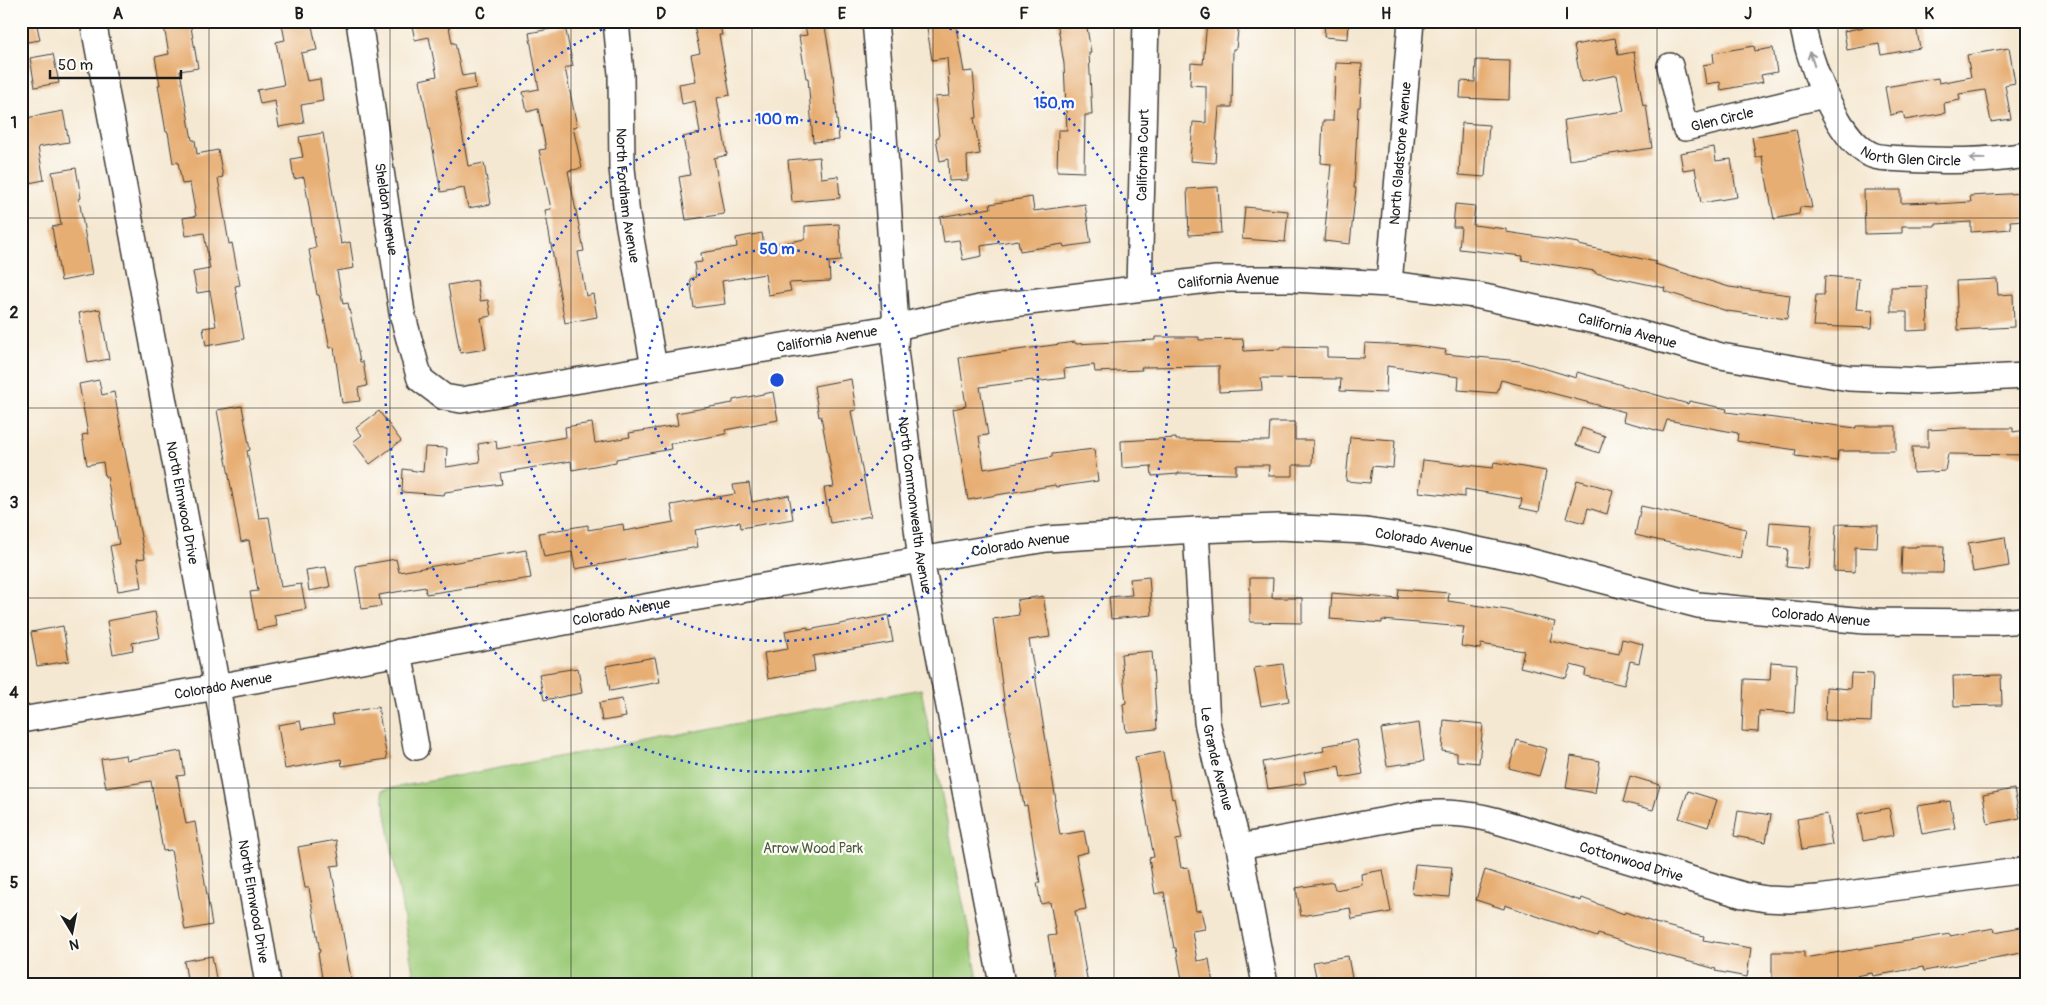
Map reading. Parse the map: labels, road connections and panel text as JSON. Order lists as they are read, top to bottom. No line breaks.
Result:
{"streets":{"street":["Glen Circle","North Glen Circle","North Gladstone Avenue","California Court","North Fordham Avenue","Sheldon Avenue","California Avenue","North Elmwood Drive","North Commonwealth Avenue","Colorado Avenue","Le Grande Avenue","Cottonwood Drive"]},"crossings":[["Glen Circle","North Glen Circle"],["North Gladstone Avenue","California Avenue"],["California Court","California Avenue"],["North Fordham Avenue","California Avenue"],["Sheldon Avenue","California Avenue"],["California Avenue","North Commonwealth Avenue"],["North Elmwood Drive","Colorado Avenue"],["North Commonwealth Avenue","Colorado Avenue"],["Colorado Avenue","Le Grande Avenue"],["Le Grande Avenue","Cottonwood Drive"]],"one_way":["North Glen Circle"],"parks":["Arrow Wood Park"],"scale_bar":"50 m","north":"bottom","grid":{"columns":["A","B","C","D","E","F","G","H","I","J","K"],"rows":["1","2","3","4","5"]},"rings":["150 m","100 m","50 m"]}
